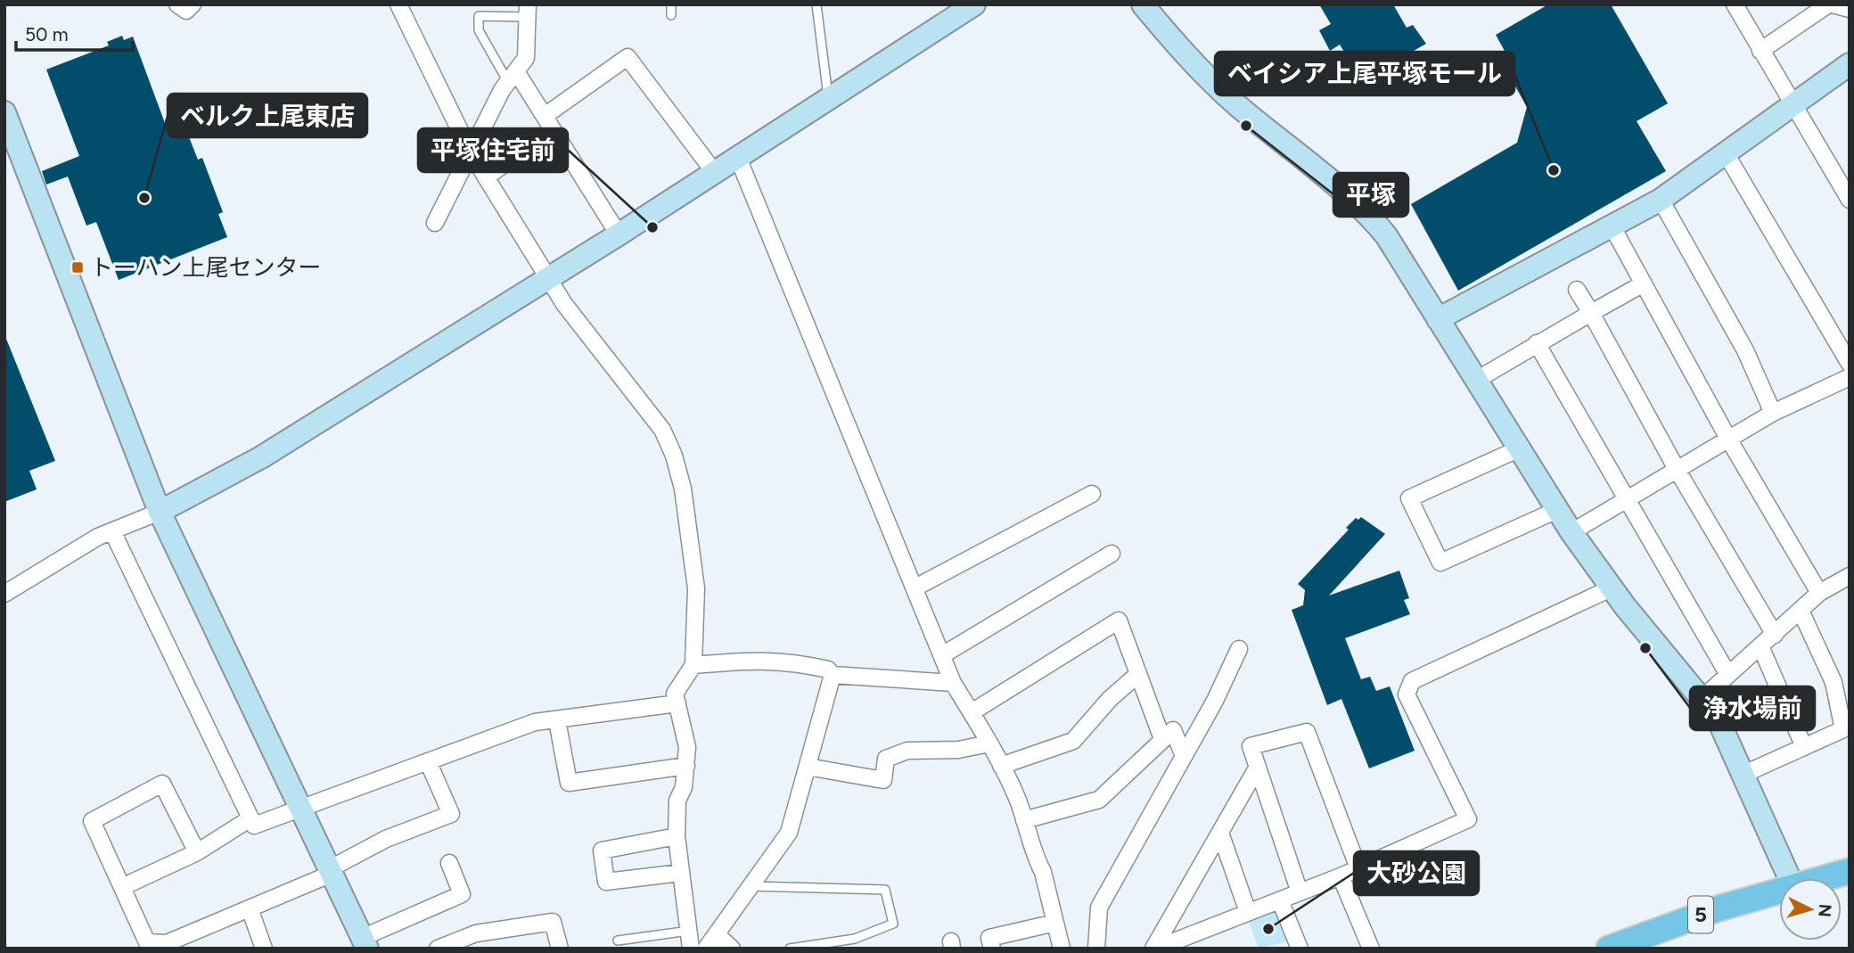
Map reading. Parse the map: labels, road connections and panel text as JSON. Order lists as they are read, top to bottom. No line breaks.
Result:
{"streets":{"main road":["5"]},"places":{"other":["平塚","ベイシア上尾平塚モール","ベルク上尾東店","平塚住宅前","浄水場前","大砂公園"],"transit":["トーハン上尾センター"]},"scale_bar":"50 m","north":"right"}
